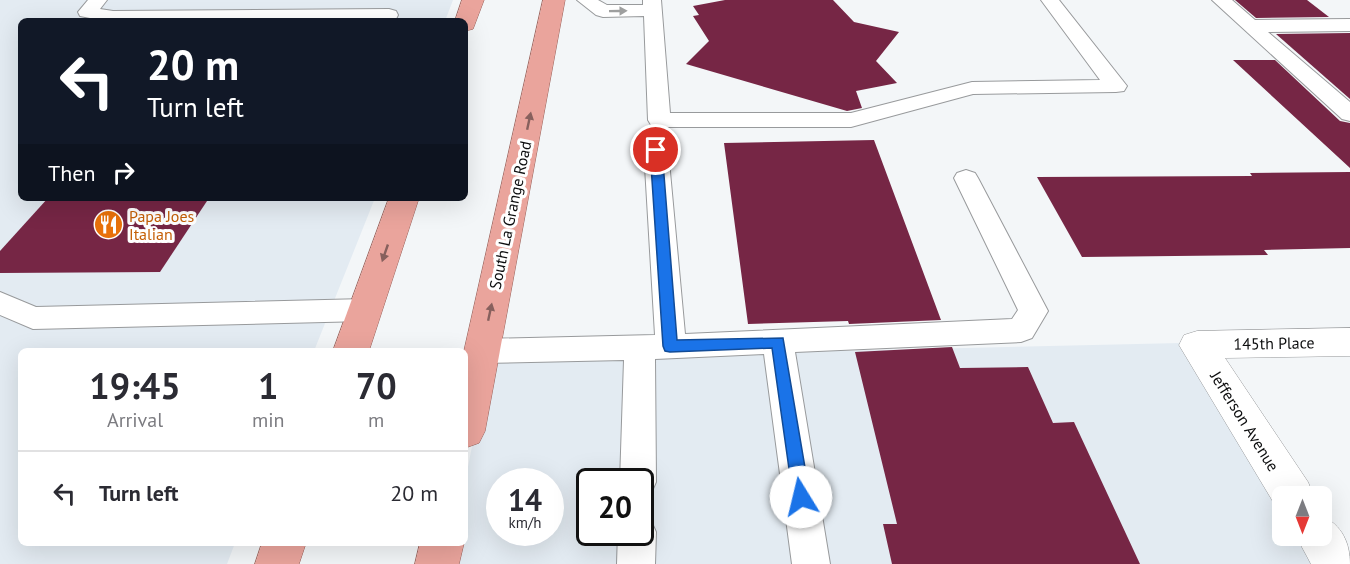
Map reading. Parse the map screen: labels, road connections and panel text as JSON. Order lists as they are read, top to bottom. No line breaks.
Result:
{"streets":{"highway":["South La Grange Road"],"street":["145th Place","Jefferson Avenue"]},"crossings":[["145th Place","Jefferson Avenue"]],"places":{"restaurant":["Papa Joes Italian"]},"north":"bottom","page":{"turn":["20 m","Turn left"],"then":"Then","eta":["19:45","Arrival","1","min","70","m"],"list":[{"name":"Turn left","value":"20 m"}],"speed":"14 km/h","limit":"20"}}
